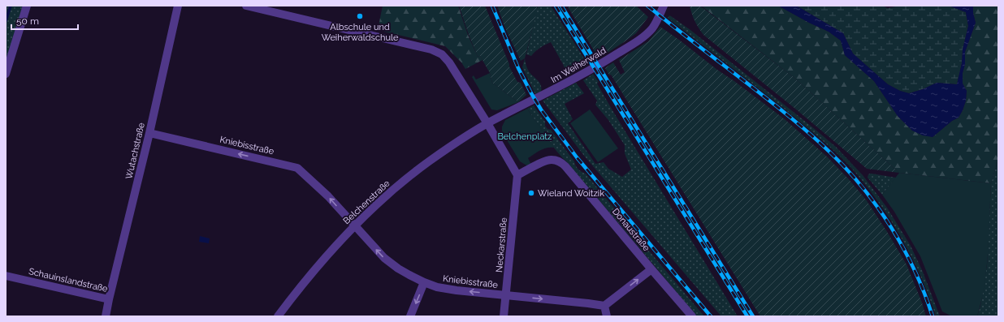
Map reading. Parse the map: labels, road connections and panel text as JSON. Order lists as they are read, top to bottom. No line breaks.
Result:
{"streets":{"street":["Im Weiherwald","Kniebisstraße","Wutachstraße","Belchenstraße","Donaustraße","Neckarstraße","Schauinslandstraße"]},"crossings":[["Im Weiherwald","Belchenstraße"],["Kniebisstraße","Wutachstraße"],["Kniebisstraße","Belchenstraße"],["Kniebisstraße","Neckarstraße"],["Wutachstraße","Schauinslandstraße"],["Donaustraße","Neckarstraße"]],"parks":["Belchenplatz"],"places":["Albschule und Weiherwaldschule","Wieland Woitzik"],"scale_bar":"50 m"}
